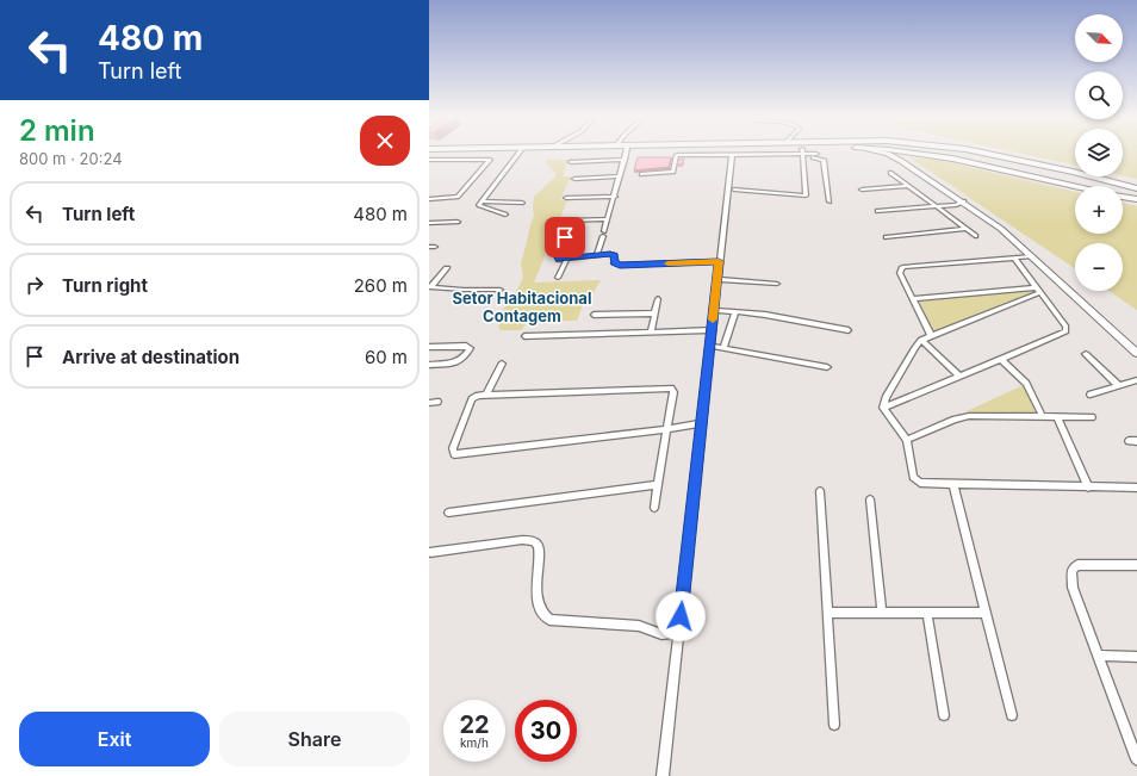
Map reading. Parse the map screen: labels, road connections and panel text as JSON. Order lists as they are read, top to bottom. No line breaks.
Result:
{"districts":["Setor Habitacional Contagem"],"north":"bottom right","page":{"turn":["480 m","Turn left"],"map_buttons":["+","−"],"heading":["2 min","800 m · 20:24"],"list":[{"name":"Turn left","value":"480 m"},{"name":"Turn right","value":"260 m"},{"name":"Arrive at destination","value":"60 m"}],"speed":"22 km/h","limit":"30","buttons":["Exit","Share"]}}
